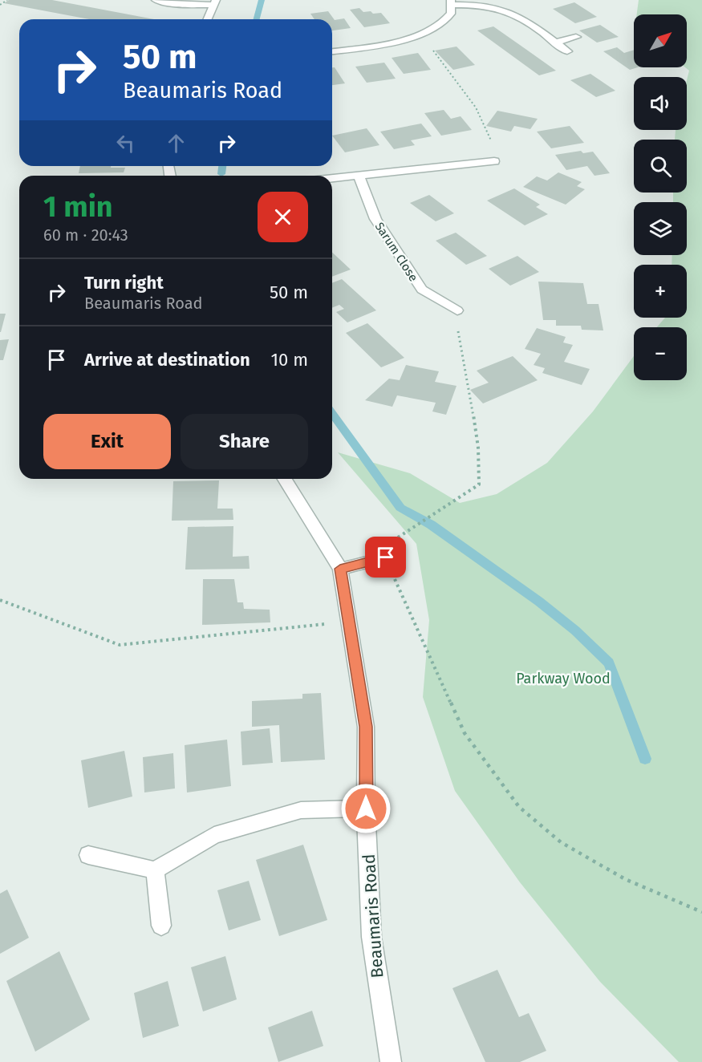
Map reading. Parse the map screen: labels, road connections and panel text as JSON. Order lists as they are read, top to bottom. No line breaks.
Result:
{"streets":{"street":["Sarum Close","Beaumaris Road"]},"parks":["Parkway Wood"],"north":"top right","page":{"map_buttons":["+","−"],"turn":["50 m","Beaumaris Road"],"heading":["1 min","60 m · 20:43"],"list":[{"name":"Turn right","note":"Beaumaris Road","value":"50 m"},{"name":"Arrive at destination","value":"10 m"}],"buttons":["Exit","Share"]}}
